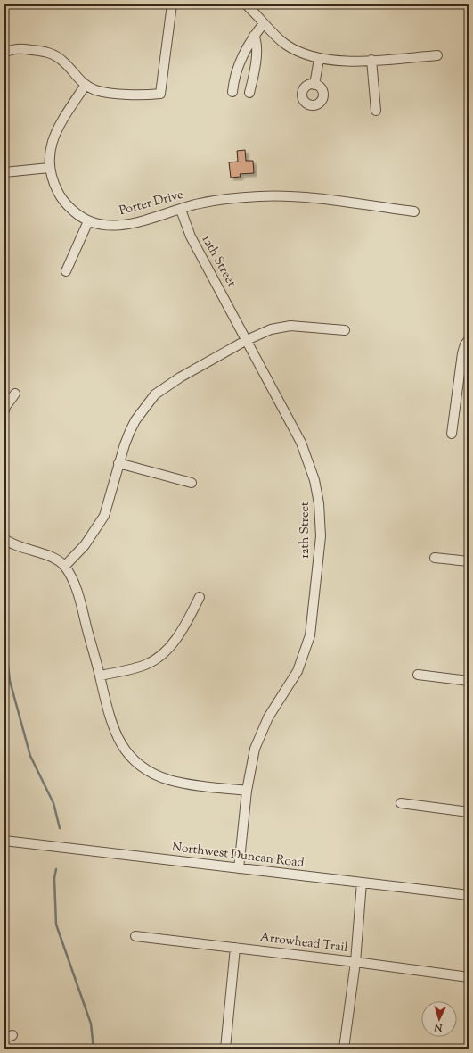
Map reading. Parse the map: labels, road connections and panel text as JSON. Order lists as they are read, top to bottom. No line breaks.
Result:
{"streets":{"street":["Porter Drive","12th Street","Northwest Duncan Road","Arrowhead Trail"]},"crossings":[["Porter Drive","12th Street"],["12th Street","Northwest Duncan Road"]],"north":"bottom"}
